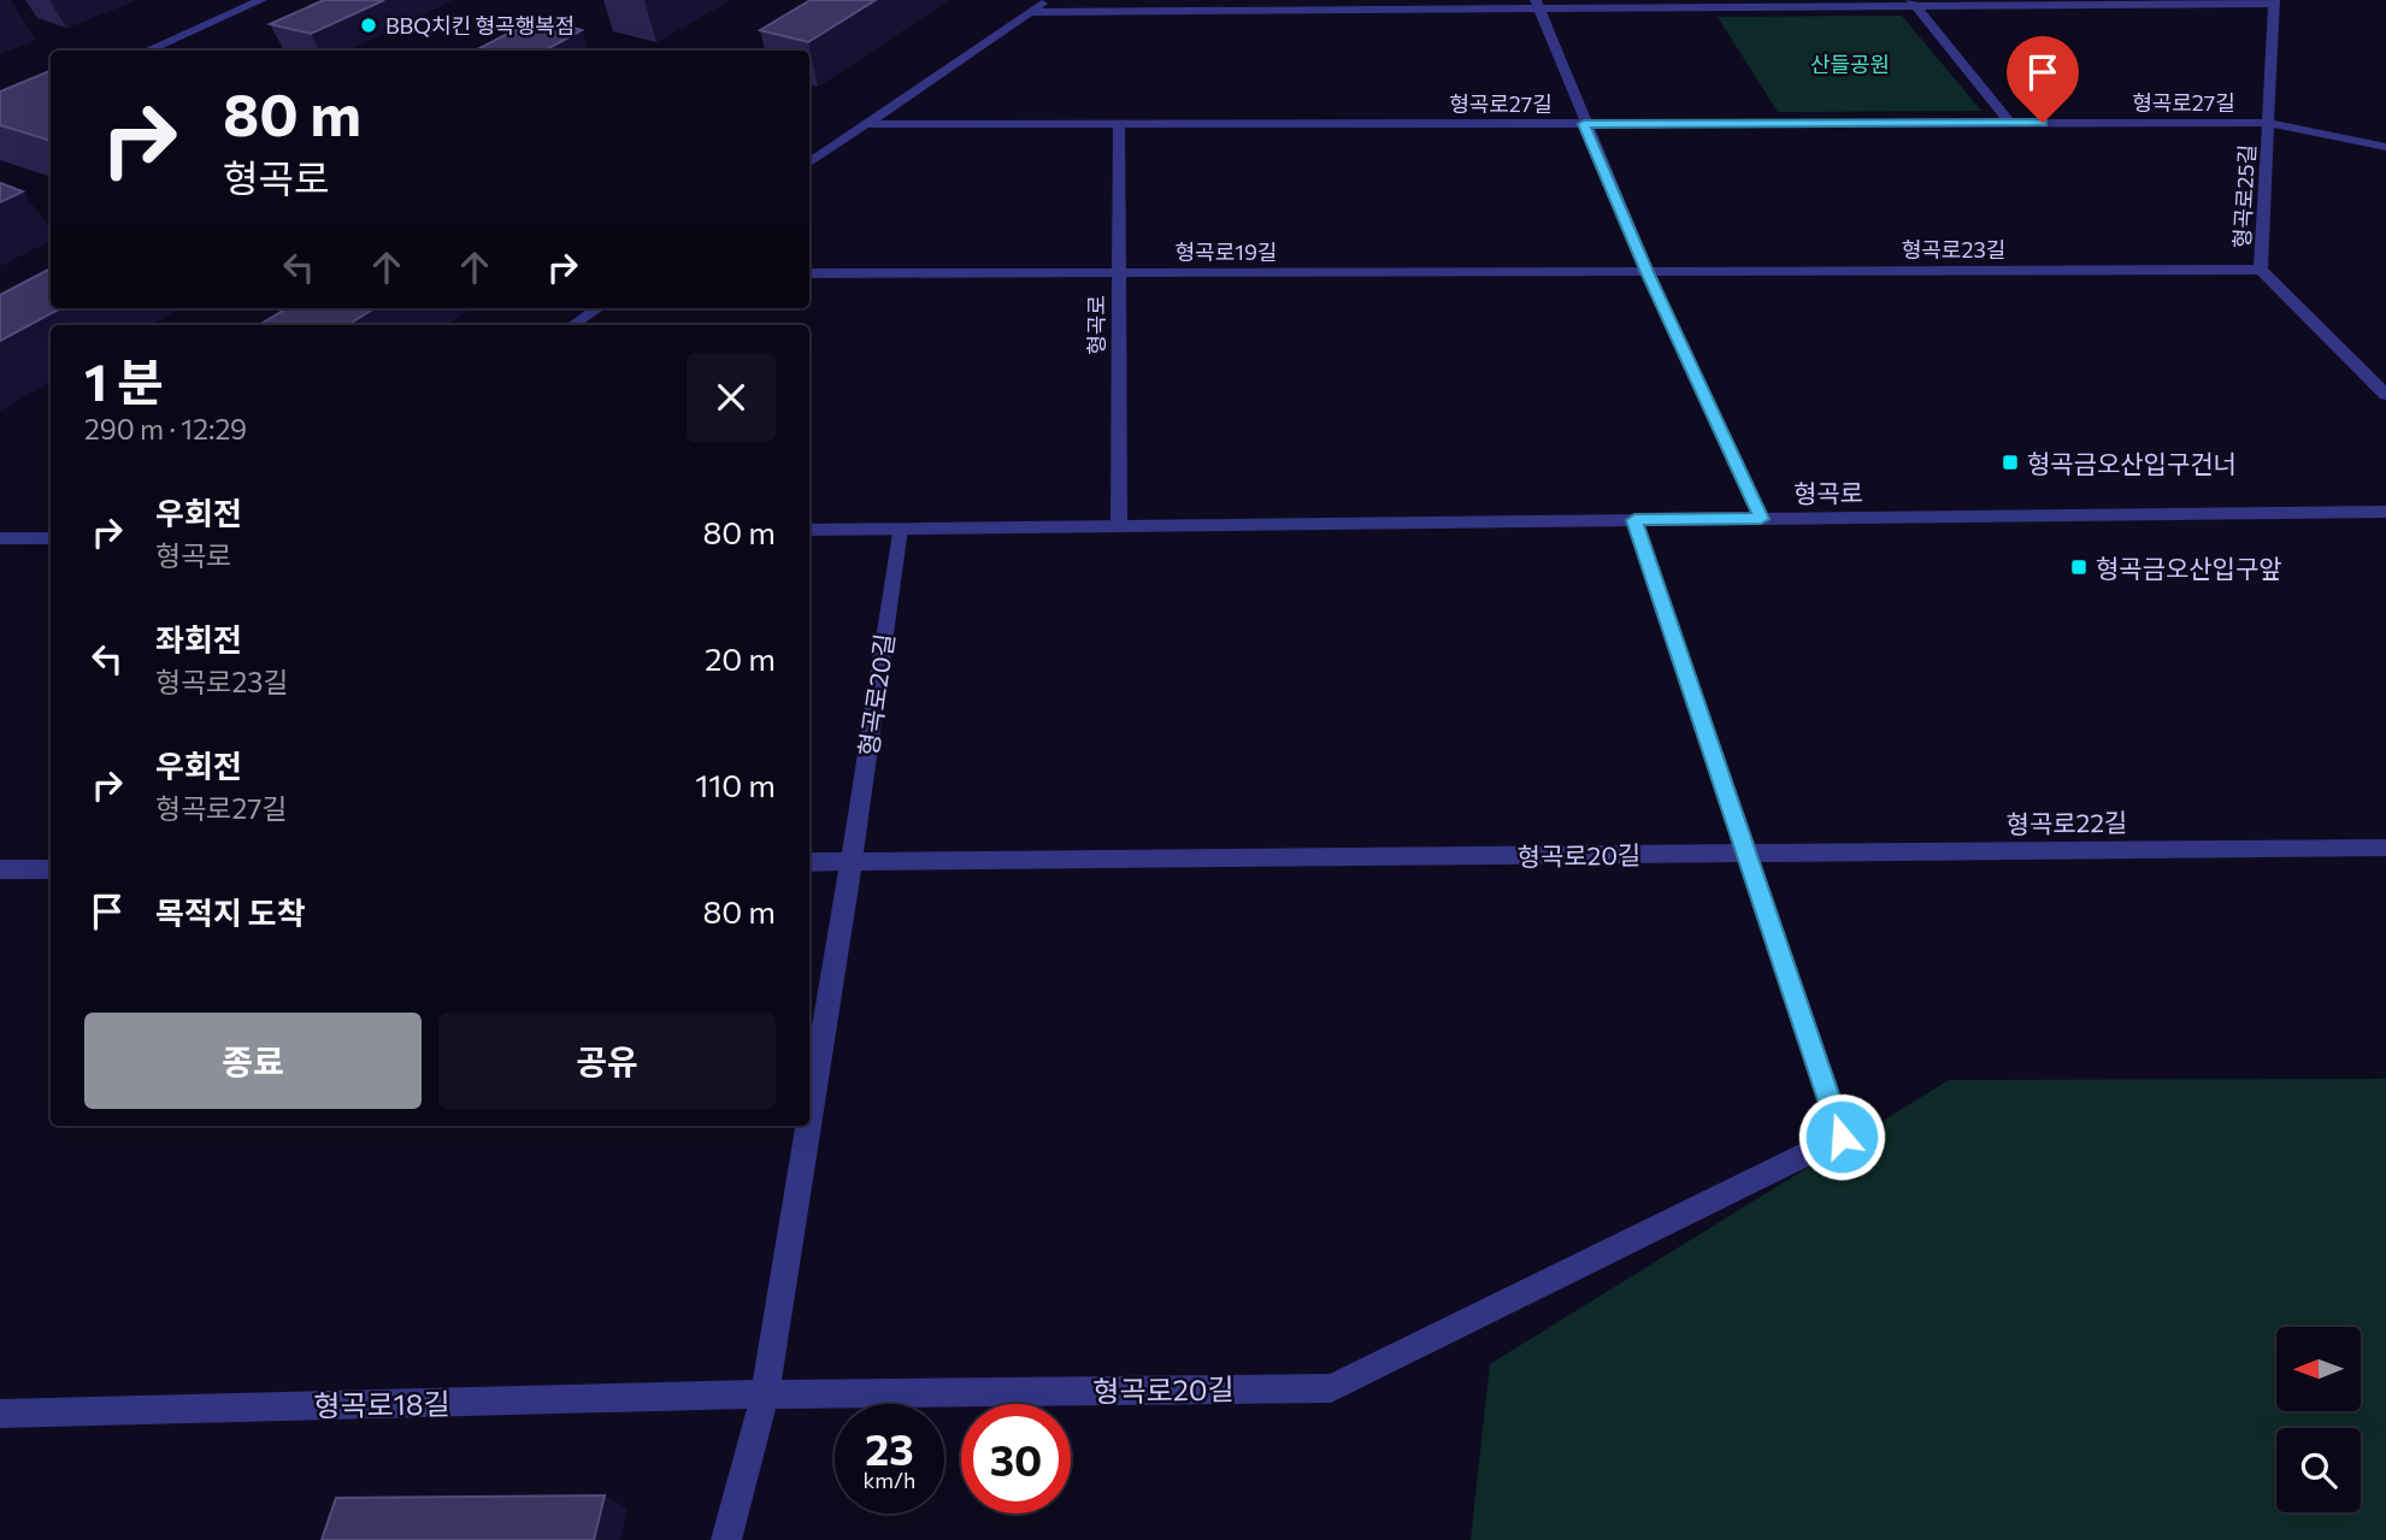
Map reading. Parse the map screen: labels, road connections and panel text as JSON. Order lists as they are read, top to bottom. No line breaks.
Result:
{"streets":{"street":["형곡로27길","형곡로25길","형곡로23길","형곡로19길","형곡로","형곡로20길","형곡로22길","형곡로18길"]},"crossings":[["형곡로27길","형곡로25길"],["형곡로27길","형곡로"],["형곡로25길","형곡로23길"],["형곡로23길","형곡로19길"],["형곡로19길","형곡로"],["형곡로","형곡로20길"],["형곡로20길","형곡로22길"],["형곡로20길","형곡로18길"]],"parks":["산들공원"],"places":{"other":["BBQ치킨 형곡행복점"],"transit":["형곡금오산입구건너","형곡금오산입구앞"]},"north":"left","page":{"turn":["80 m","형곡로"],"heading":["1 분","290 m · 12:29"],"list":[{"name":"우회전","note":"형곡로","value":"80 m"},{"name":"좌회전","note":"형곡로23길","value":"20 m"},{"name":"우회전","note":"형곡로27길","value":"110 m"},{"name":"목적지 도착","value":"80 m"}],"buttons":["종료","공유"],"speed":"23 km/h","limit":"30"}}
